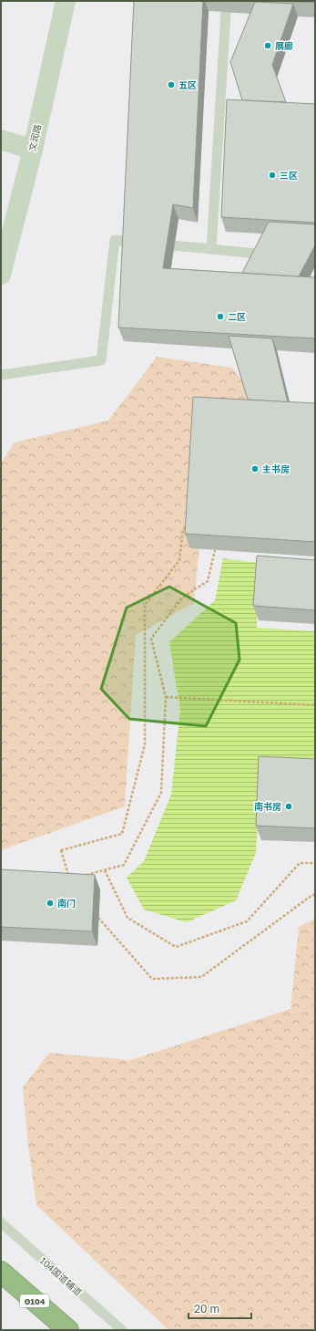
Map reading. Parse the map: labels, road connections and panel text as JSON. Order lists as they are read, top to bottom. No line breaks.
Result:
{"streets":{"highway":["G104"],"street":["文润路"],"lane":["104国道辅道"]},"places":["展廊","五区","三区","二区","主书房","南书房","南门"],"scale_bar":"20 m"}
